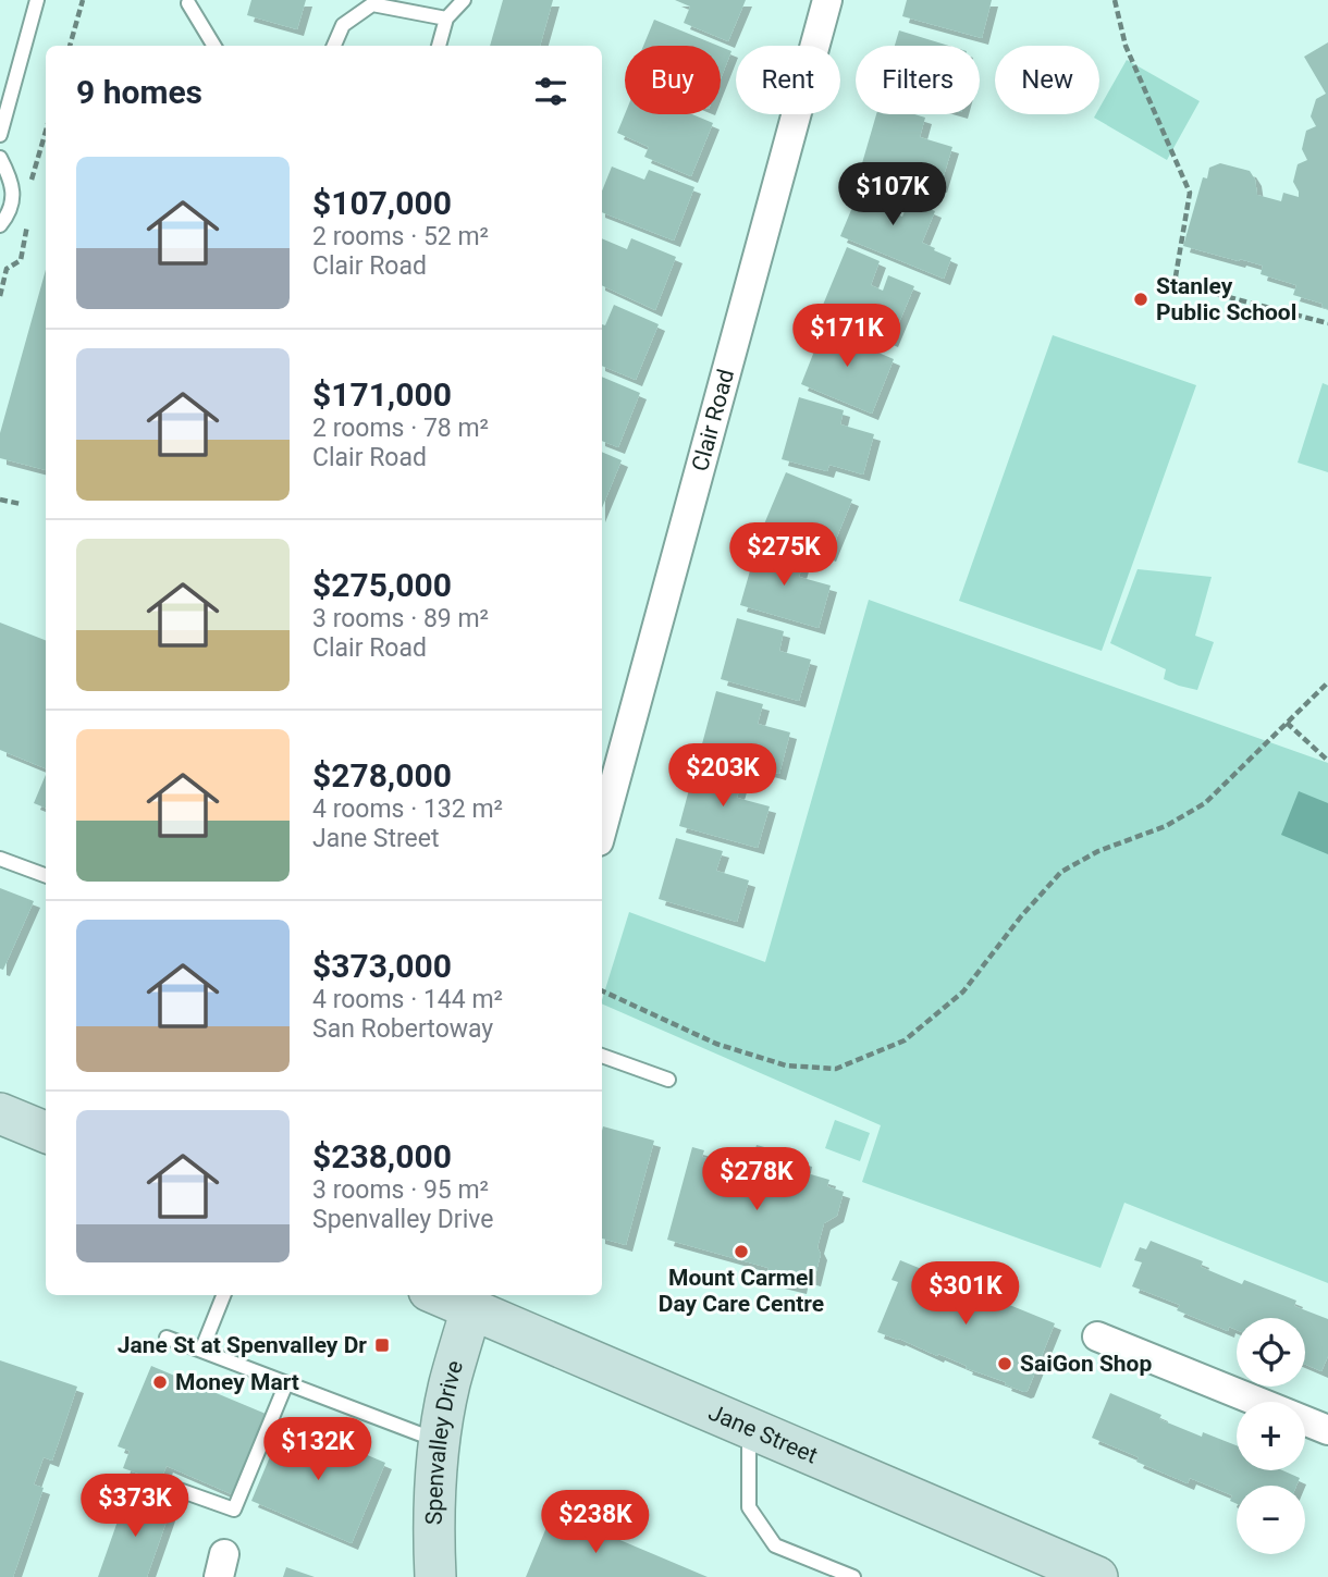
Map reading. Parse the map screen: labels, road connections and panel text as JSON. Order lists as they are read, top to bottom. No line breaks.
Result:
{"streets":{"main road":["Jane Street","Spenvalley Drive"],"street":["Clair Road"]},"crossings":[["Jane Street","Spenvalley Drive"]],"places":{"other":["Stanley Public School","Mount Carmel Day Care Centre","SaiGon Shop","Money Mart"],"transit":["Jane St at Spenvalley Dr"]},"page":{"chip":["Buy","Rent","Filters","New"],"heading":"9 homes","list":[{"name":"$107,000","note":"2 rooms · 52 m² · Clair Road"},{"name":"$171,000","note":"2 rooms · 78 m² · Clair Road"},{"name":"$275,000","note":"3 rooms · 89 m² · Clair Road"},{"name":"$278,000","note":"4 rooms · 132 m² · Jane Street"},{"name":"$373,000","note":"4 rooms · 144 m² · San Robertoway"},{"name":"$238,000","note":"3 rooms · 95 m² · Spenvalley Drive"}],"price":["$107K","$171K","$275K","$203K","$278K","$301K","$132K","$373K","$238K"],"map_buttons":["+","−"]}}
